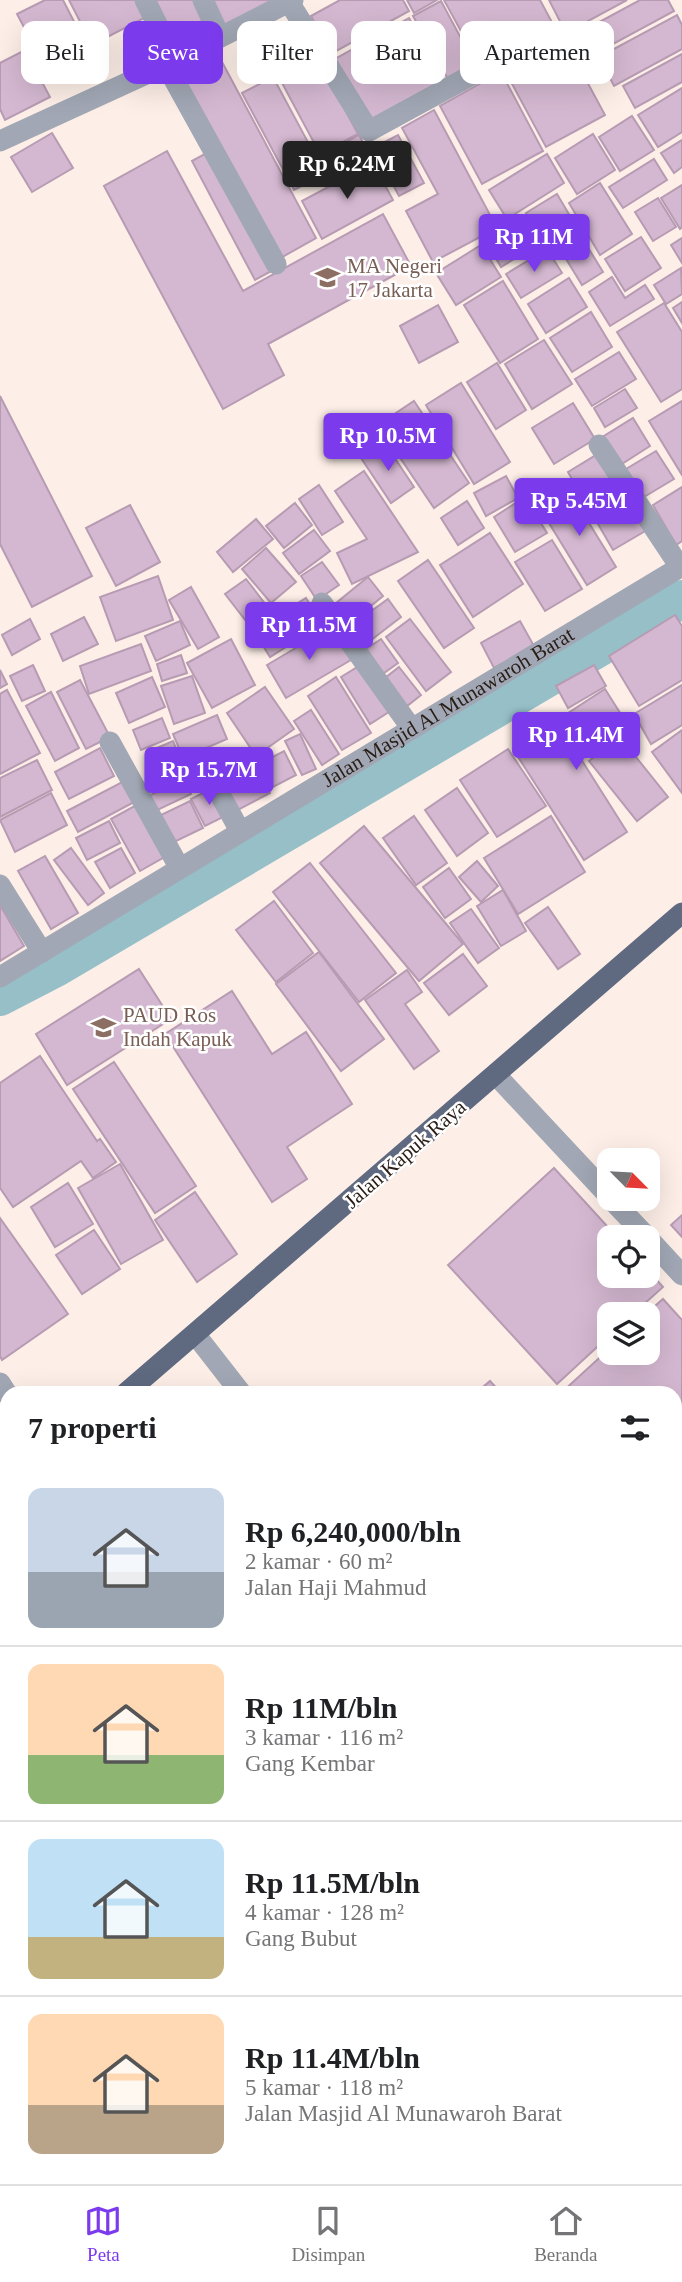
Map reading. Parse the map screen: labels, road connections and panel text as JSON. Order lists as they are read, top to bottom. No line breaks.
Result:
{"streets":{"main road":["Jalan Kapuk Raya"],"street":["Jalan Masjid Al Munawaroh Barat"]},"places":{"school or university":["MA Negeri 17 Jakarta","PAUD Ros Indah Kapuk"]},"north":"bottom right","page":{"chip":["Beli","Sewa","Filter","Baru","Apartemen"],"price":["Rp 6.24M","Rp 11M","Rp 10.5M","Rp 5.45M","Rp 11.5M","Rp 11.4M","Rp 15.7M"],"heading":"7 properti","list":[{"name":"Rp 6,240,000/bln","note":"2 kamar · 60 m² · Jalan Haji Mahmud"},{"name":"Rp 11M/bln","note":"3 kamar · 116 m² · Gang Kembar"},{"name":"Rp 11.5M/bln","note":"4 kamar · 128 m² · Gang Bubut"},{"name":"Rp 11.4M/bln","note":"5 kamar · 118 m² · Jalan Masjid Al Munawaroh Barat"}],"tabs":["Peta","Disimpan","Beranda"]}}
